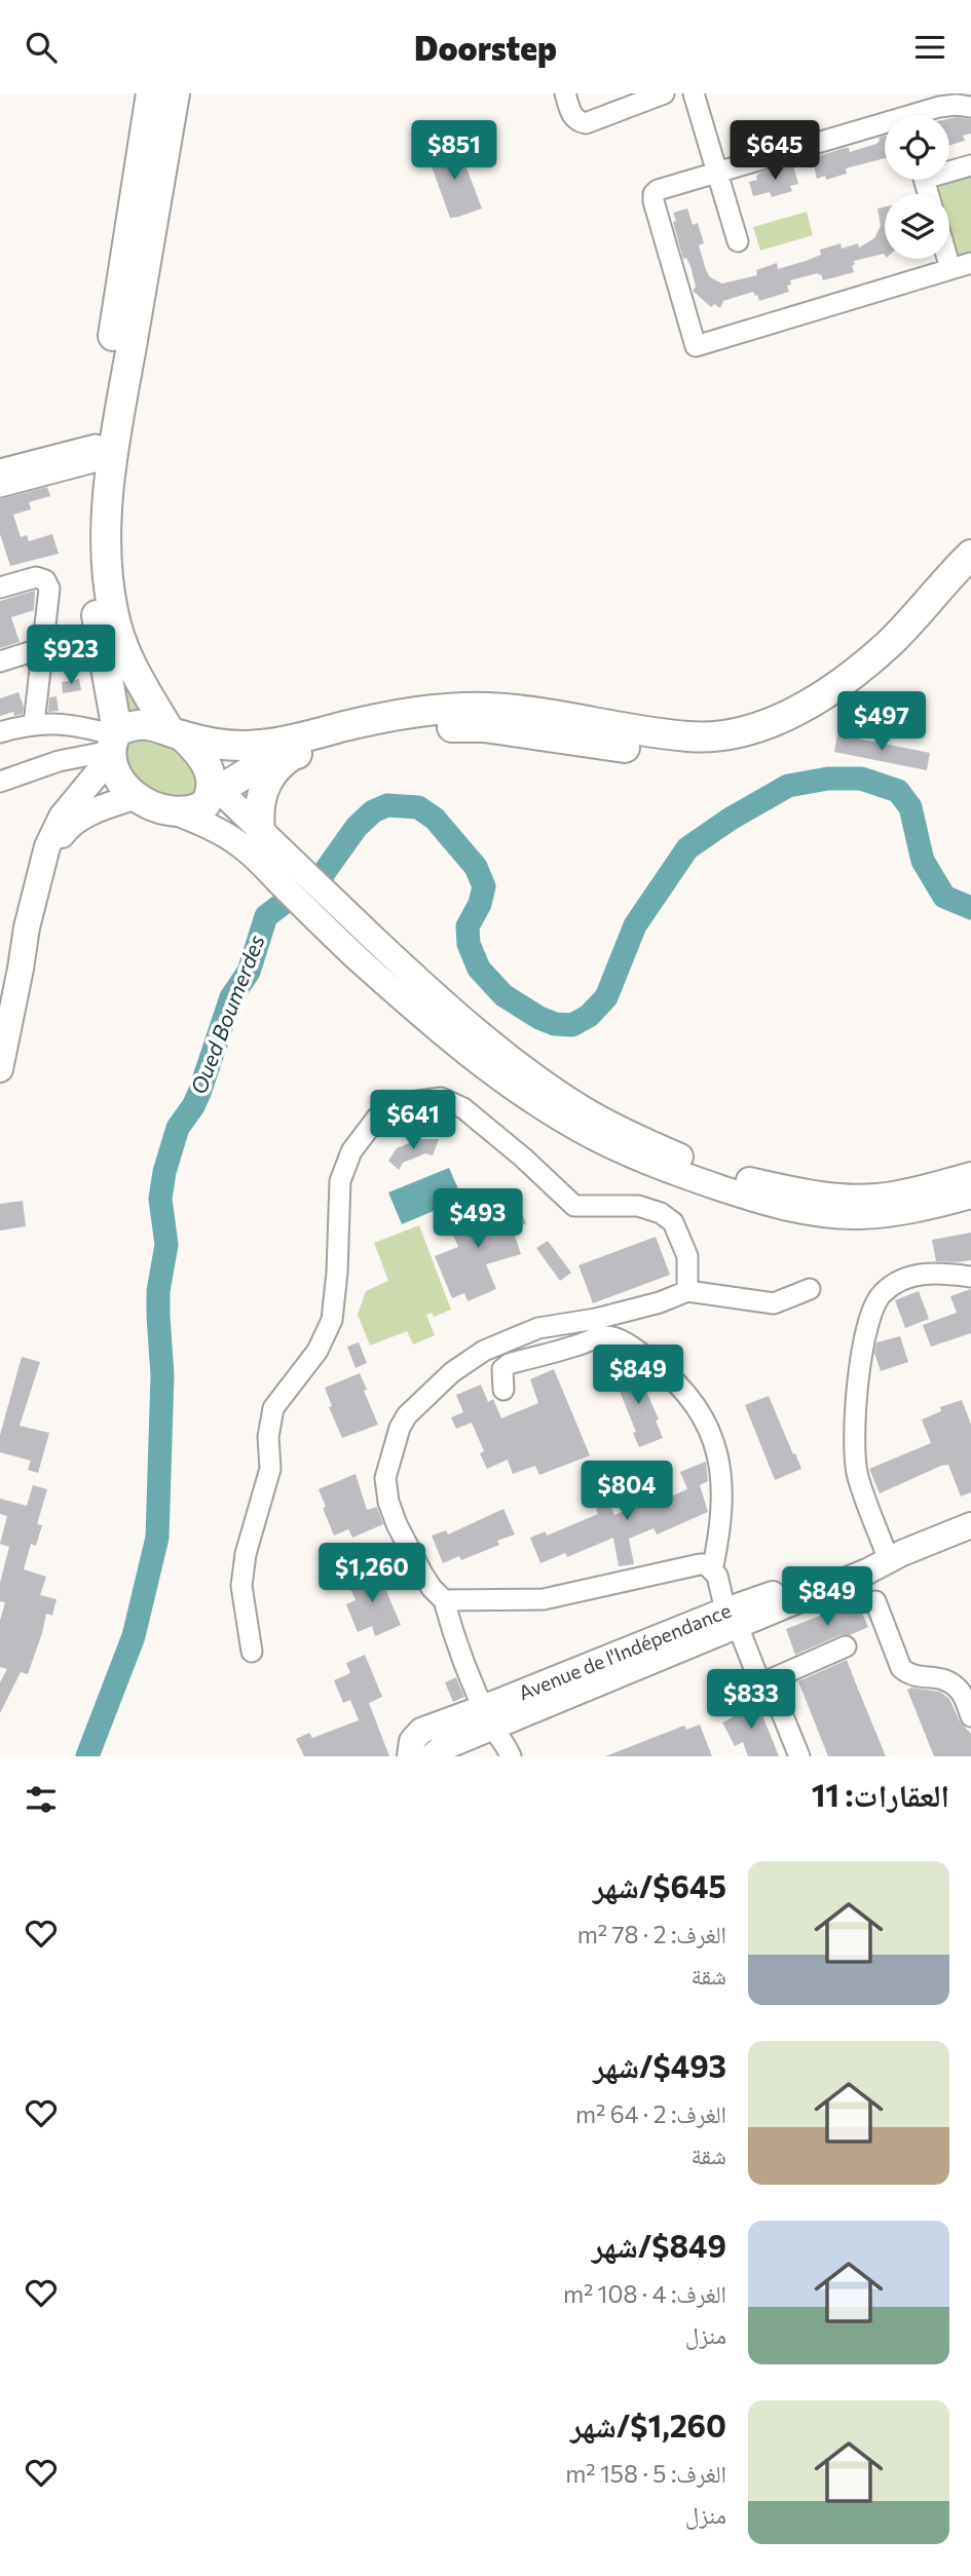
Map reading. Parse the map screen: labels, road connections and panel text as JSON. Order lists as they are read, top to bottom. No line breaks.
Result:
{"streets":{"main road":["Avenue de l'Indépendance"]},"water":["Oued Boumerdes"],"page":{"header":"Doorstep","price":["$851","$645","$923","$497","$641","$493","$849","$804","$1,260","$849","$833"],"heading":"العقارات: 11","list":[{"name":"$645/شهر","note":"الغرف: 2 · 78 m² · شقة"},{"name":"$493/شهر","note":"الغرف: 2 · 64 m² · شقة"},{"name":"$849/شهر","note":"الغرف: 4 · 108 m² · منزل"},{"name":"$1,260/شهر","note":"الغرف: 5 · 158 m² · منزل"}]}}
